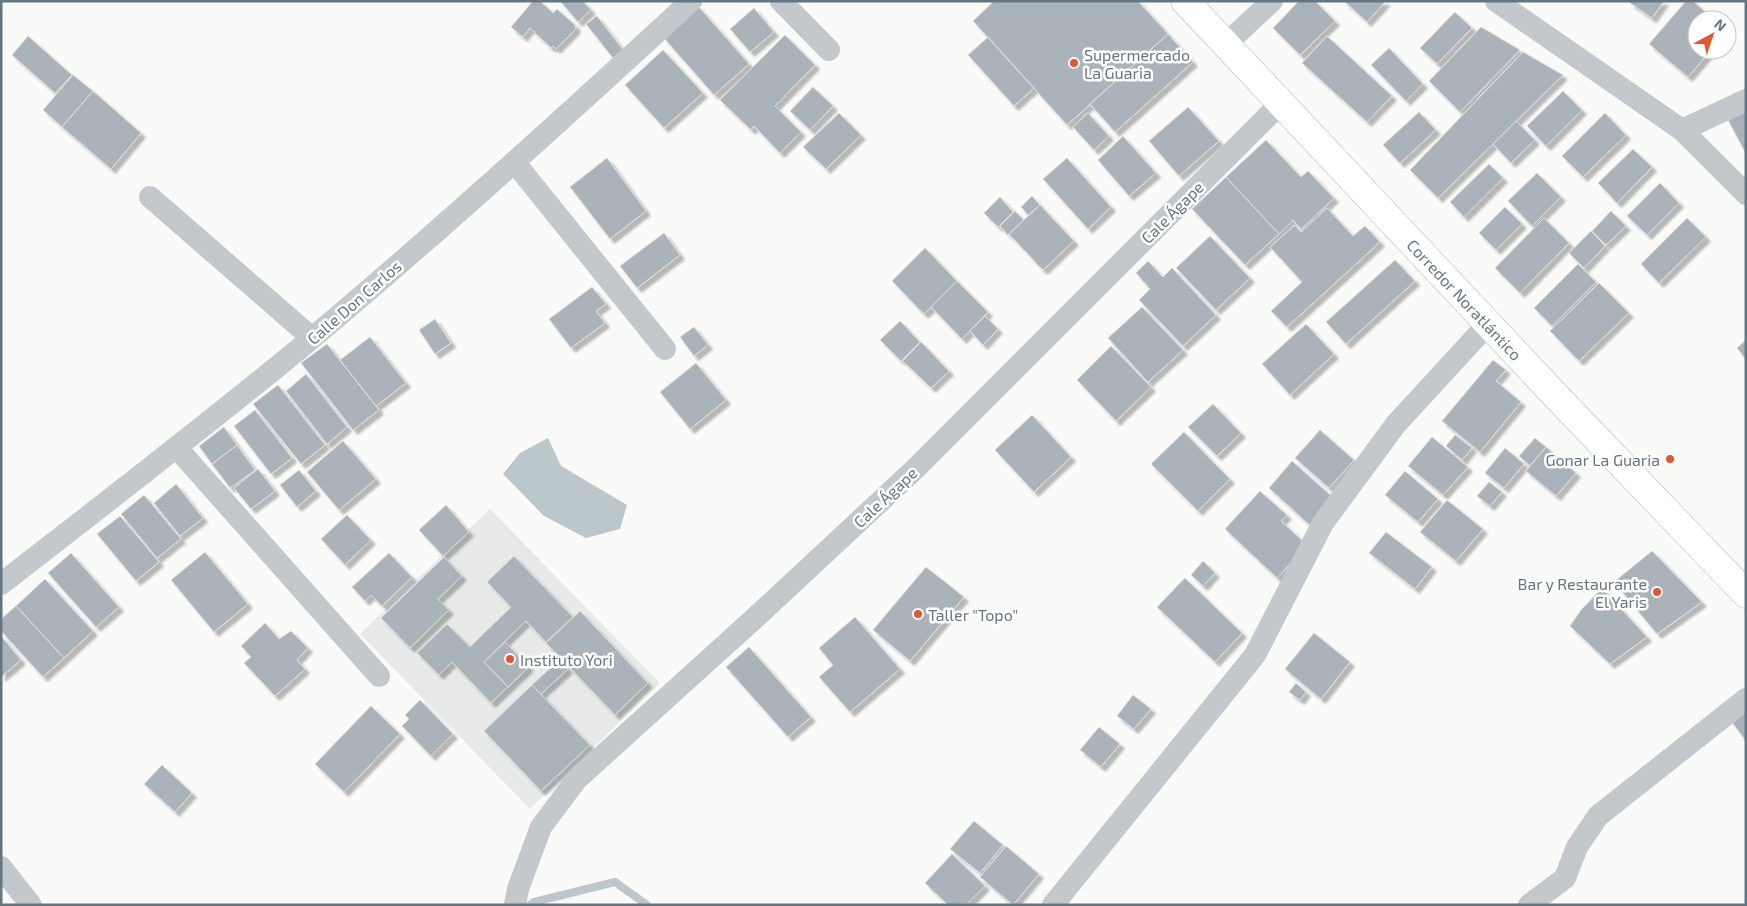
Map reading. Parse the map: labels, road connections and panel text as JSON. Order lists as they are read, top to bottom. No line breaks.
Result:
{"streets":{"highway":["Corredor Noratlántico"],"street":["Cale Ágape","Calle Don Carlos"]},"crossings":[["Cale Ágape","Corredor Noratlántico"]],"places":["Supermercado La Guaria","Gonar La Guaria","Bar y Restaurante El Yaris","Taller \"Topo\"","Instituto Yori"],"north":"top right"}
